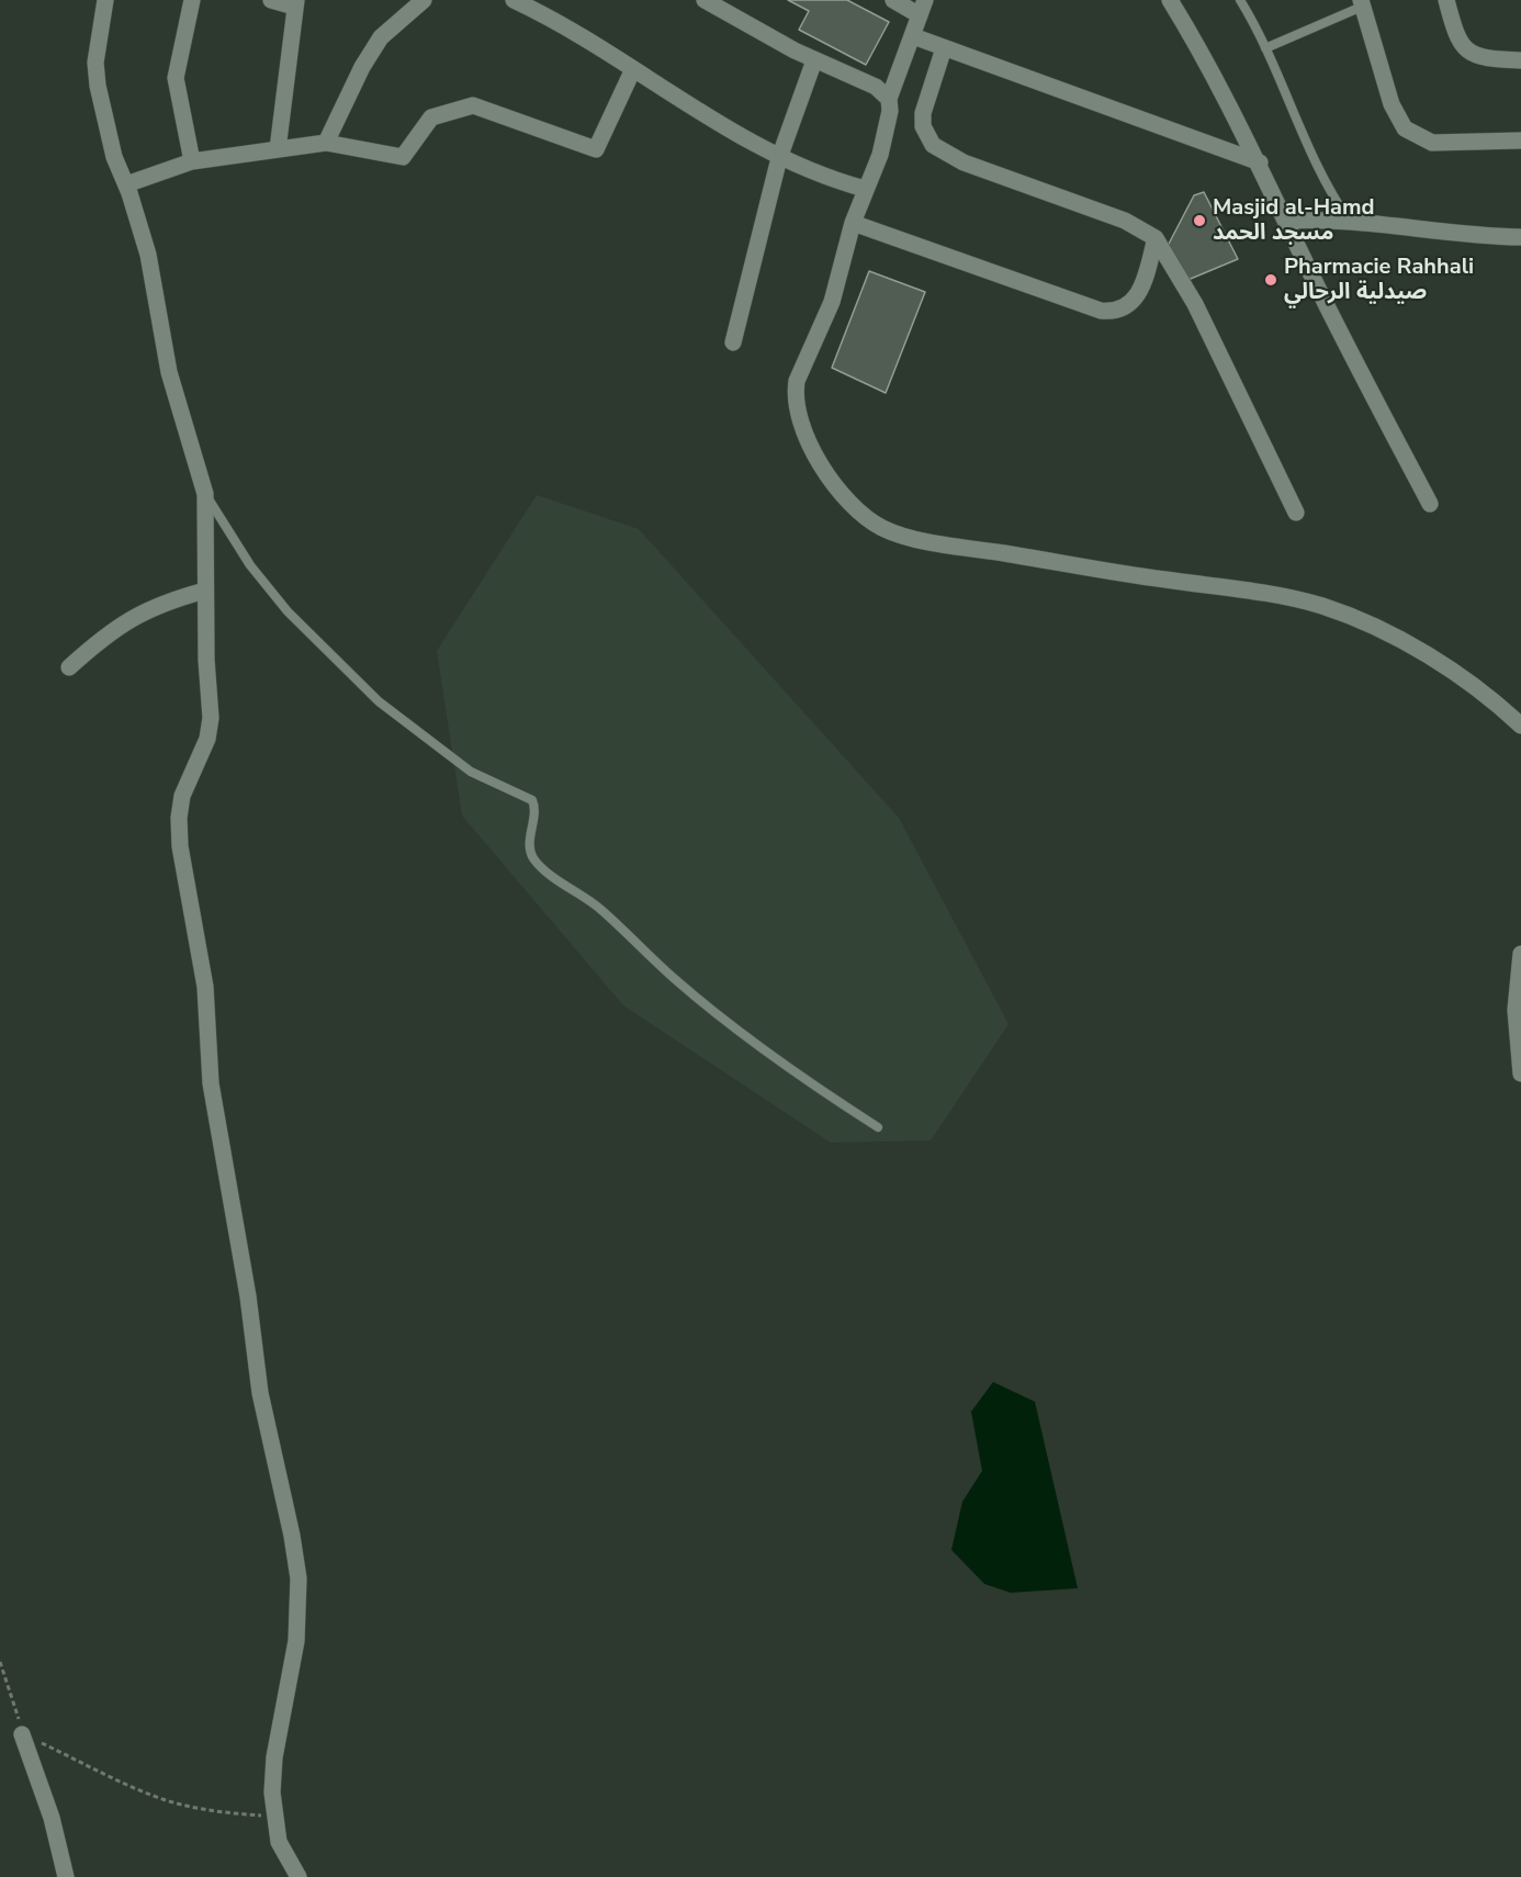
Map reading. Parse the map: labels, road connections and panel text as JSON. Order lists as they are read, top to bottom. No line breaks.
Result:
{"places":["Masjid al-Hamd مسجد الحمد","Pharmacie Rahhali صيدلية الرحالي"]}
